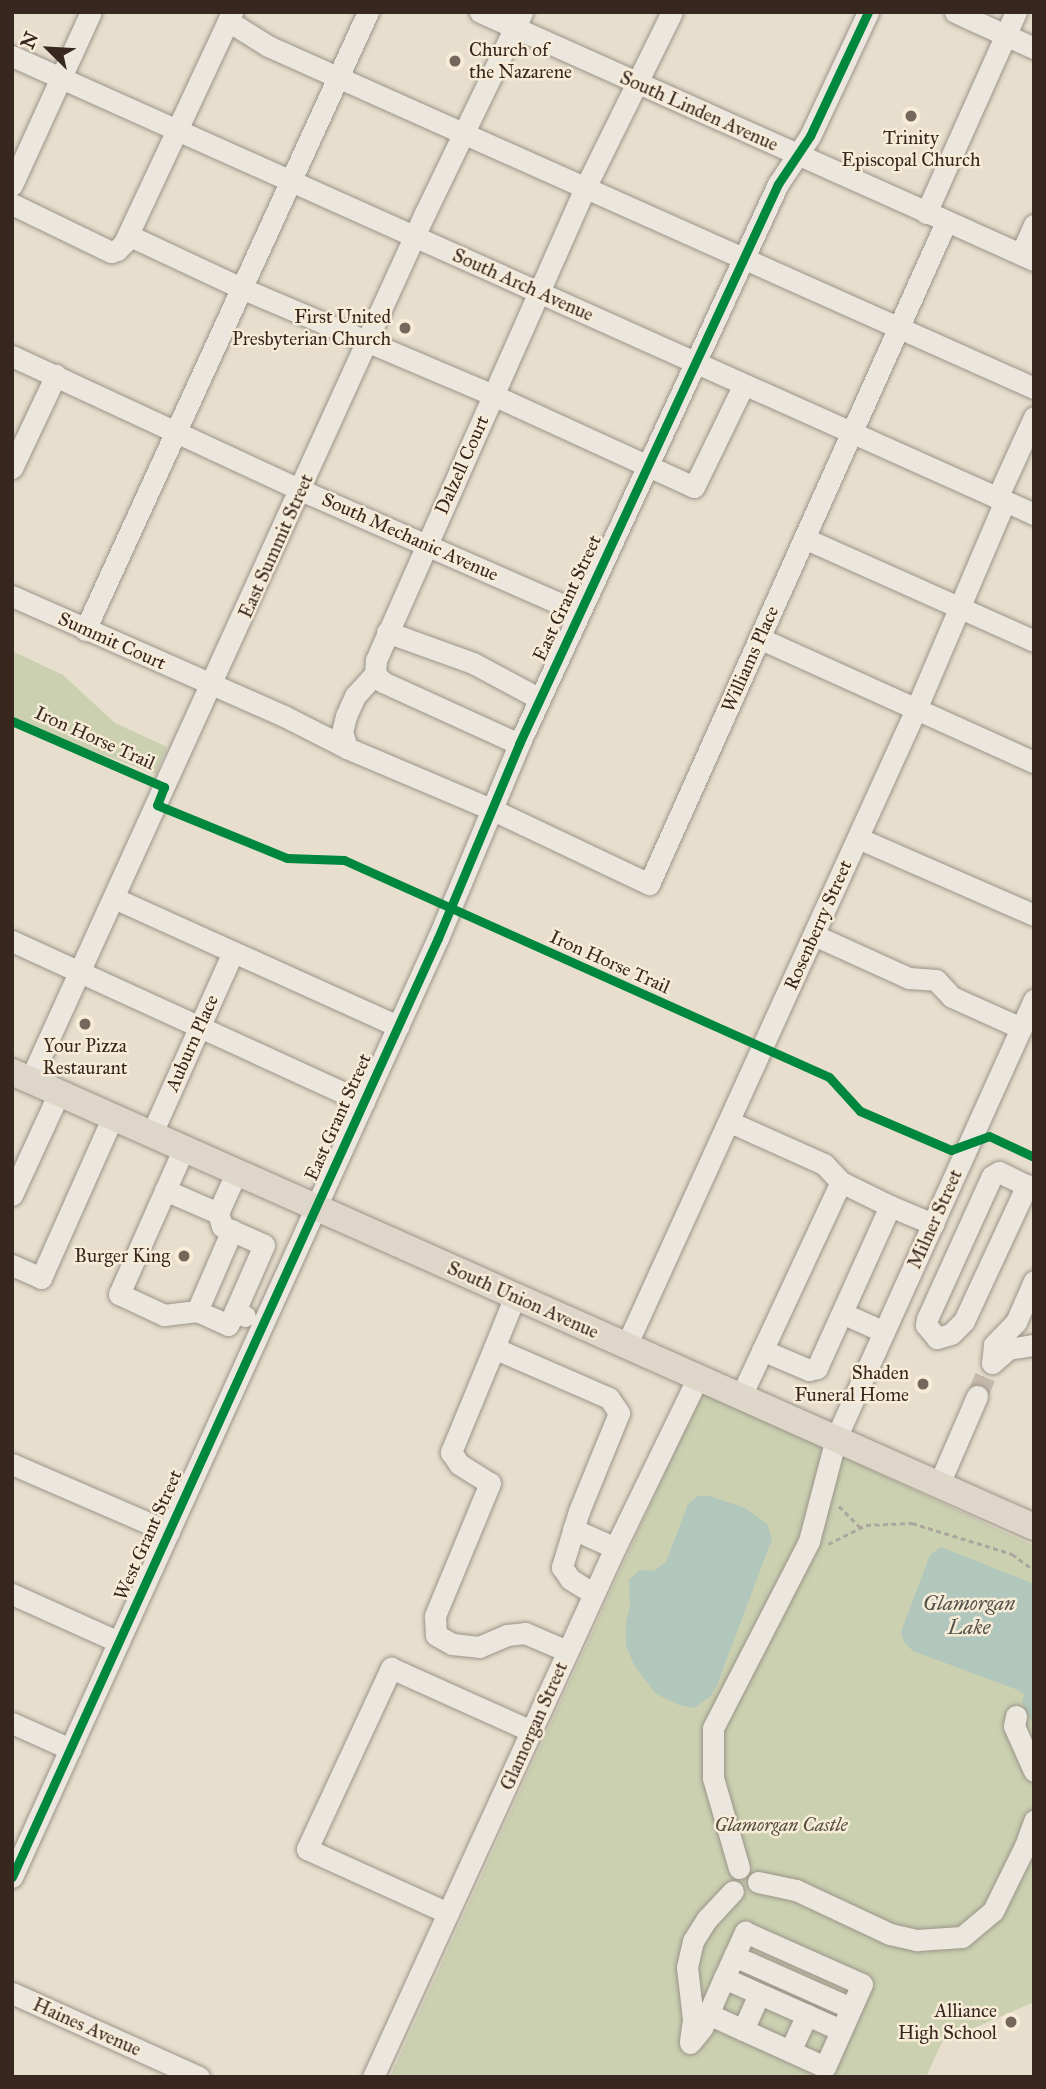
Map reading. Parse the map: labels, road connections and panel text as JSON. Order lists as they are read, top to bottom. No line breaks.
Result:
{"streets":{"main road":["South Union Avenue"],"street":["South Linden Avenue","South Arch Avenue","Dalzell Court","South Mechanic Avenue","East Summit Street","East Grant Street","Summit Court","Williams Place","Rosenberry Street","Auburn Place","Milner Street","West Grant Street","Glamorgan Street","Haines Avenue"],"cycle path":["Iron Horse Trail"]},"crossings":[["South Linden Avenue","Dalzell Court"],["South Linden Avenue","East Summit Street"],["South Linden Avenue","East Grant Street"],["South Linden Avenue","Williams Place"],["South Arch Avenue","Dalzell Court"],["South Arch Avenue","East Summit Street"],["South Arch Avenue","East Grant Street"],["South Arch Avenue","Williams Place"],["South Arch Avenue","Rosenberry Street"],["Dalzell Court","South Mechanic Avenue"],["South Mechanic Avenue","East Summit Street"],["South Mechanic Avenue","East Grant Street"],["East Summit Street","Summit Court"],["East Summit Street","South Union Avenue"],["East Grant Street","Summit Court"],["East Grant Street","South Union Avenue"],["East Grant Street","West Grant Street"],["Summit Court","Williams Place"],["Rosenberry Street","South Union Avenue"],["Auburn Place","South Union Avenue"],["Milner Street","South Union Avenue"],["South Union Avenue","West Grant Street"],["South Union Avenue","Glamorgan Street"]],"water":["Glamorgan Lake"],"parks":["Glamorgan Castle"],"places":["Church of the Nazarene","Trinity Episcopal Church","First United Presbyterian Church","Your Pizza Restaurant","Burger King","Shaden Funeral Home","Alliance High School"],"north":"top left"}
